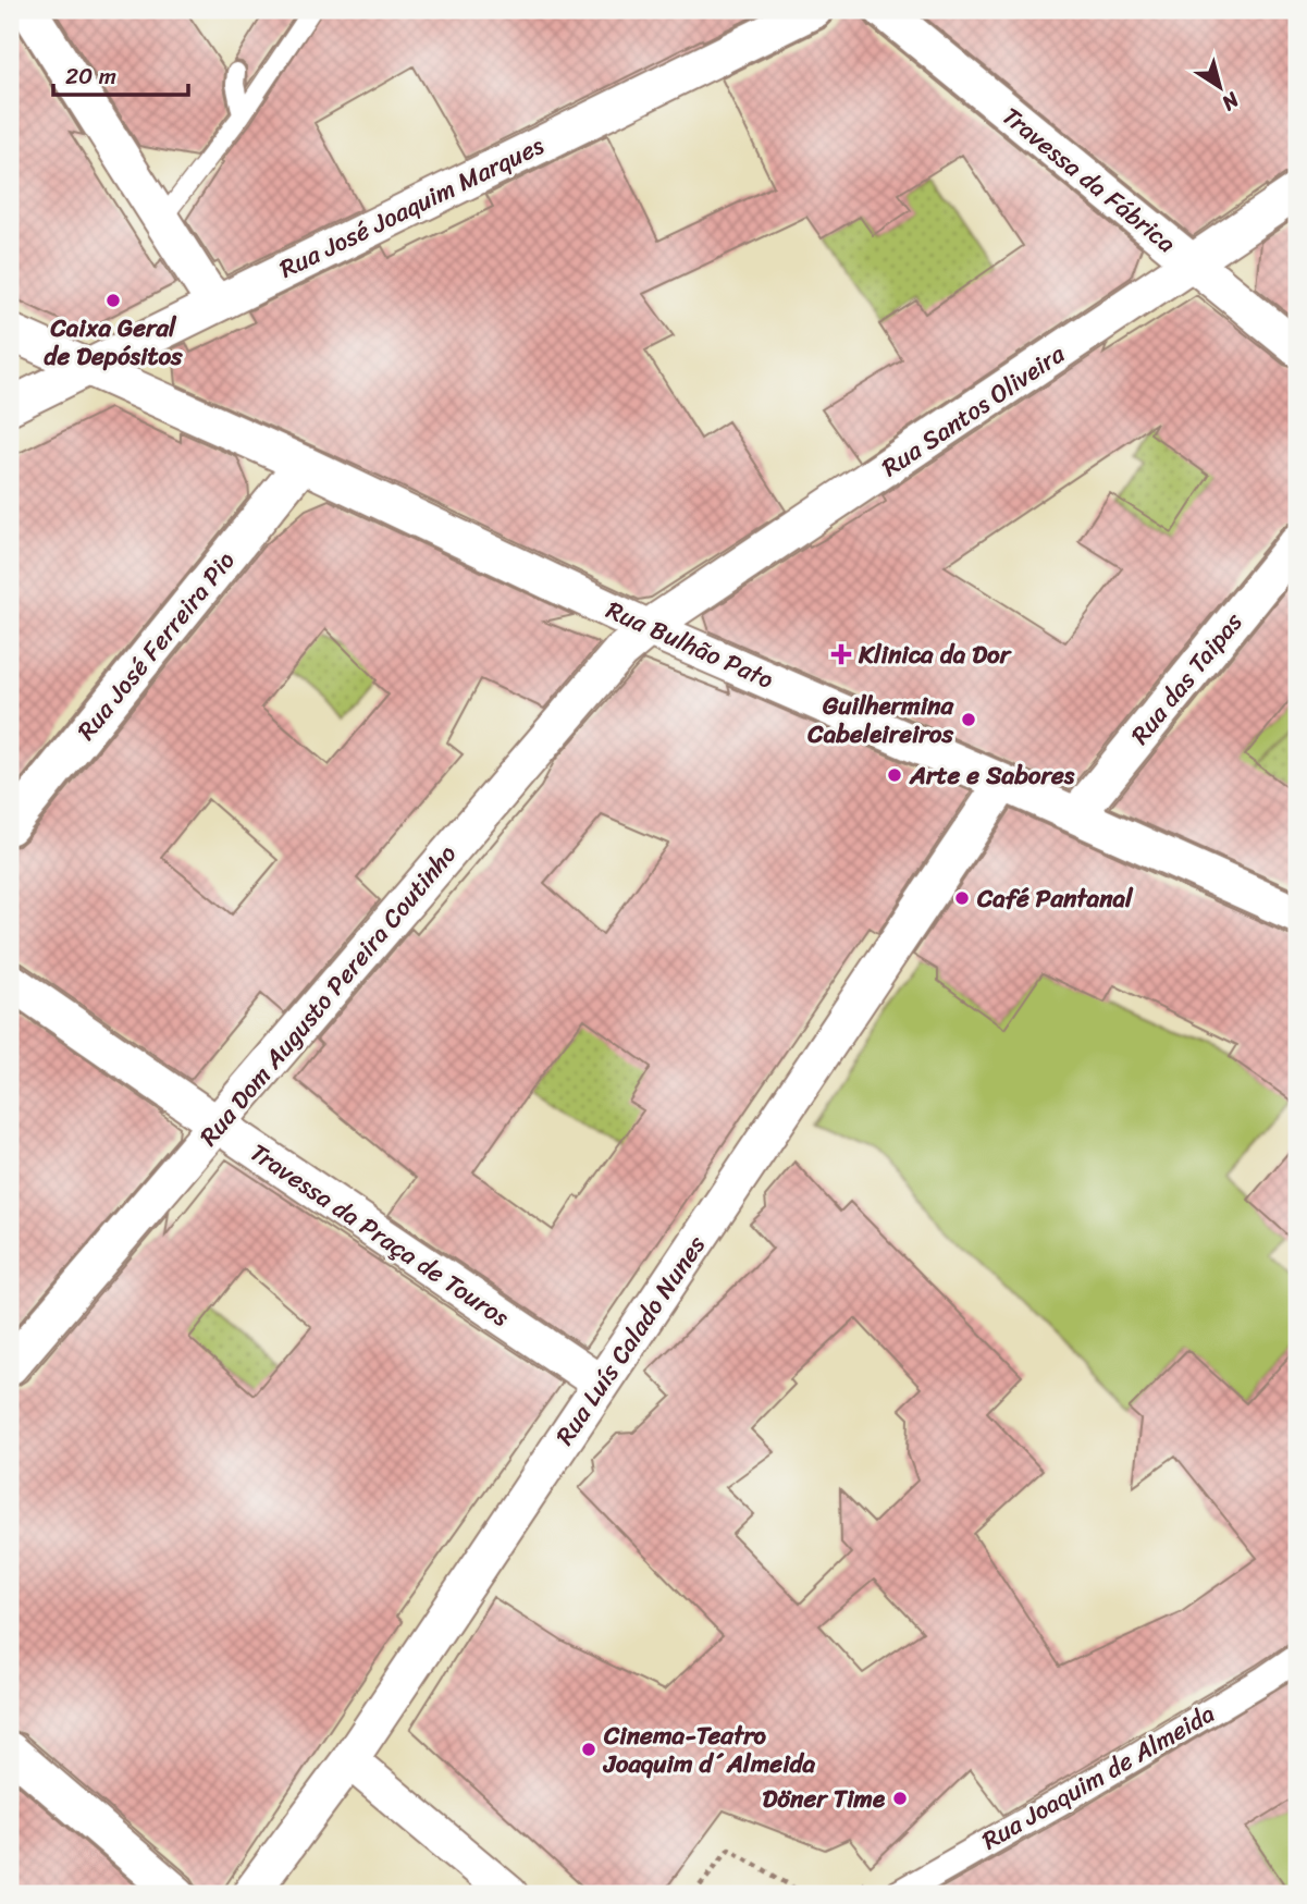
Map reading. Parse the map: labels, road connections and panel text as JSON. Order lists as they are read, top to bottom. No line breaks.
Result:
{"streets":{"street":["Travessa da Fábrica","Rua José Joaquim Marques","Rua Santos Oliveira","Rua Bulhão Pato","Rua José Ferreira Pio","Rua das Taipas","Rua Dom Augusto Pereira Coutinho","Travessa da Praça de Touros","Rua Luís Calado Nunes","Rua Joaquim de Almeida"]},"crossings":[["Travessa da Fábrica","Rua Santos Oliveira"],["Rua José Joaquim Marques","Rua Bulhão Pato"],["Rua Santos Oliveira","Rua Bulhão Pato"],["Rua Santos Oliveira","Rua Dom Augusto Pereira Coutinho"],["Rua Bulhão Pato","Rua José Ferreira Pio"],["Rua Bulhão Pato","Rua das Taipas"],["Rua Bulhão Pato","Rua Dom Augusto Pereira Coutinho"],["Rua Bulhão Pato","Rua Luís Calado Nunes"],["Rua Dom Augusto Pereira Coutinho","Travessa da Praça de Touros"],["Travessa da Praça de Touros","Rua Luís Calado Nunes"]],"places":{"other":["Caixa Geral de Depósitos","Guilhermina Cabeleireiros","Arte e Sabores","Café Pantanal","Cinema-Teatro Joaquim d´Almeida","Döner Time"],"health":["Klinica da Dor"]},"scale_bar":"20 m","north":"bottom right"}
